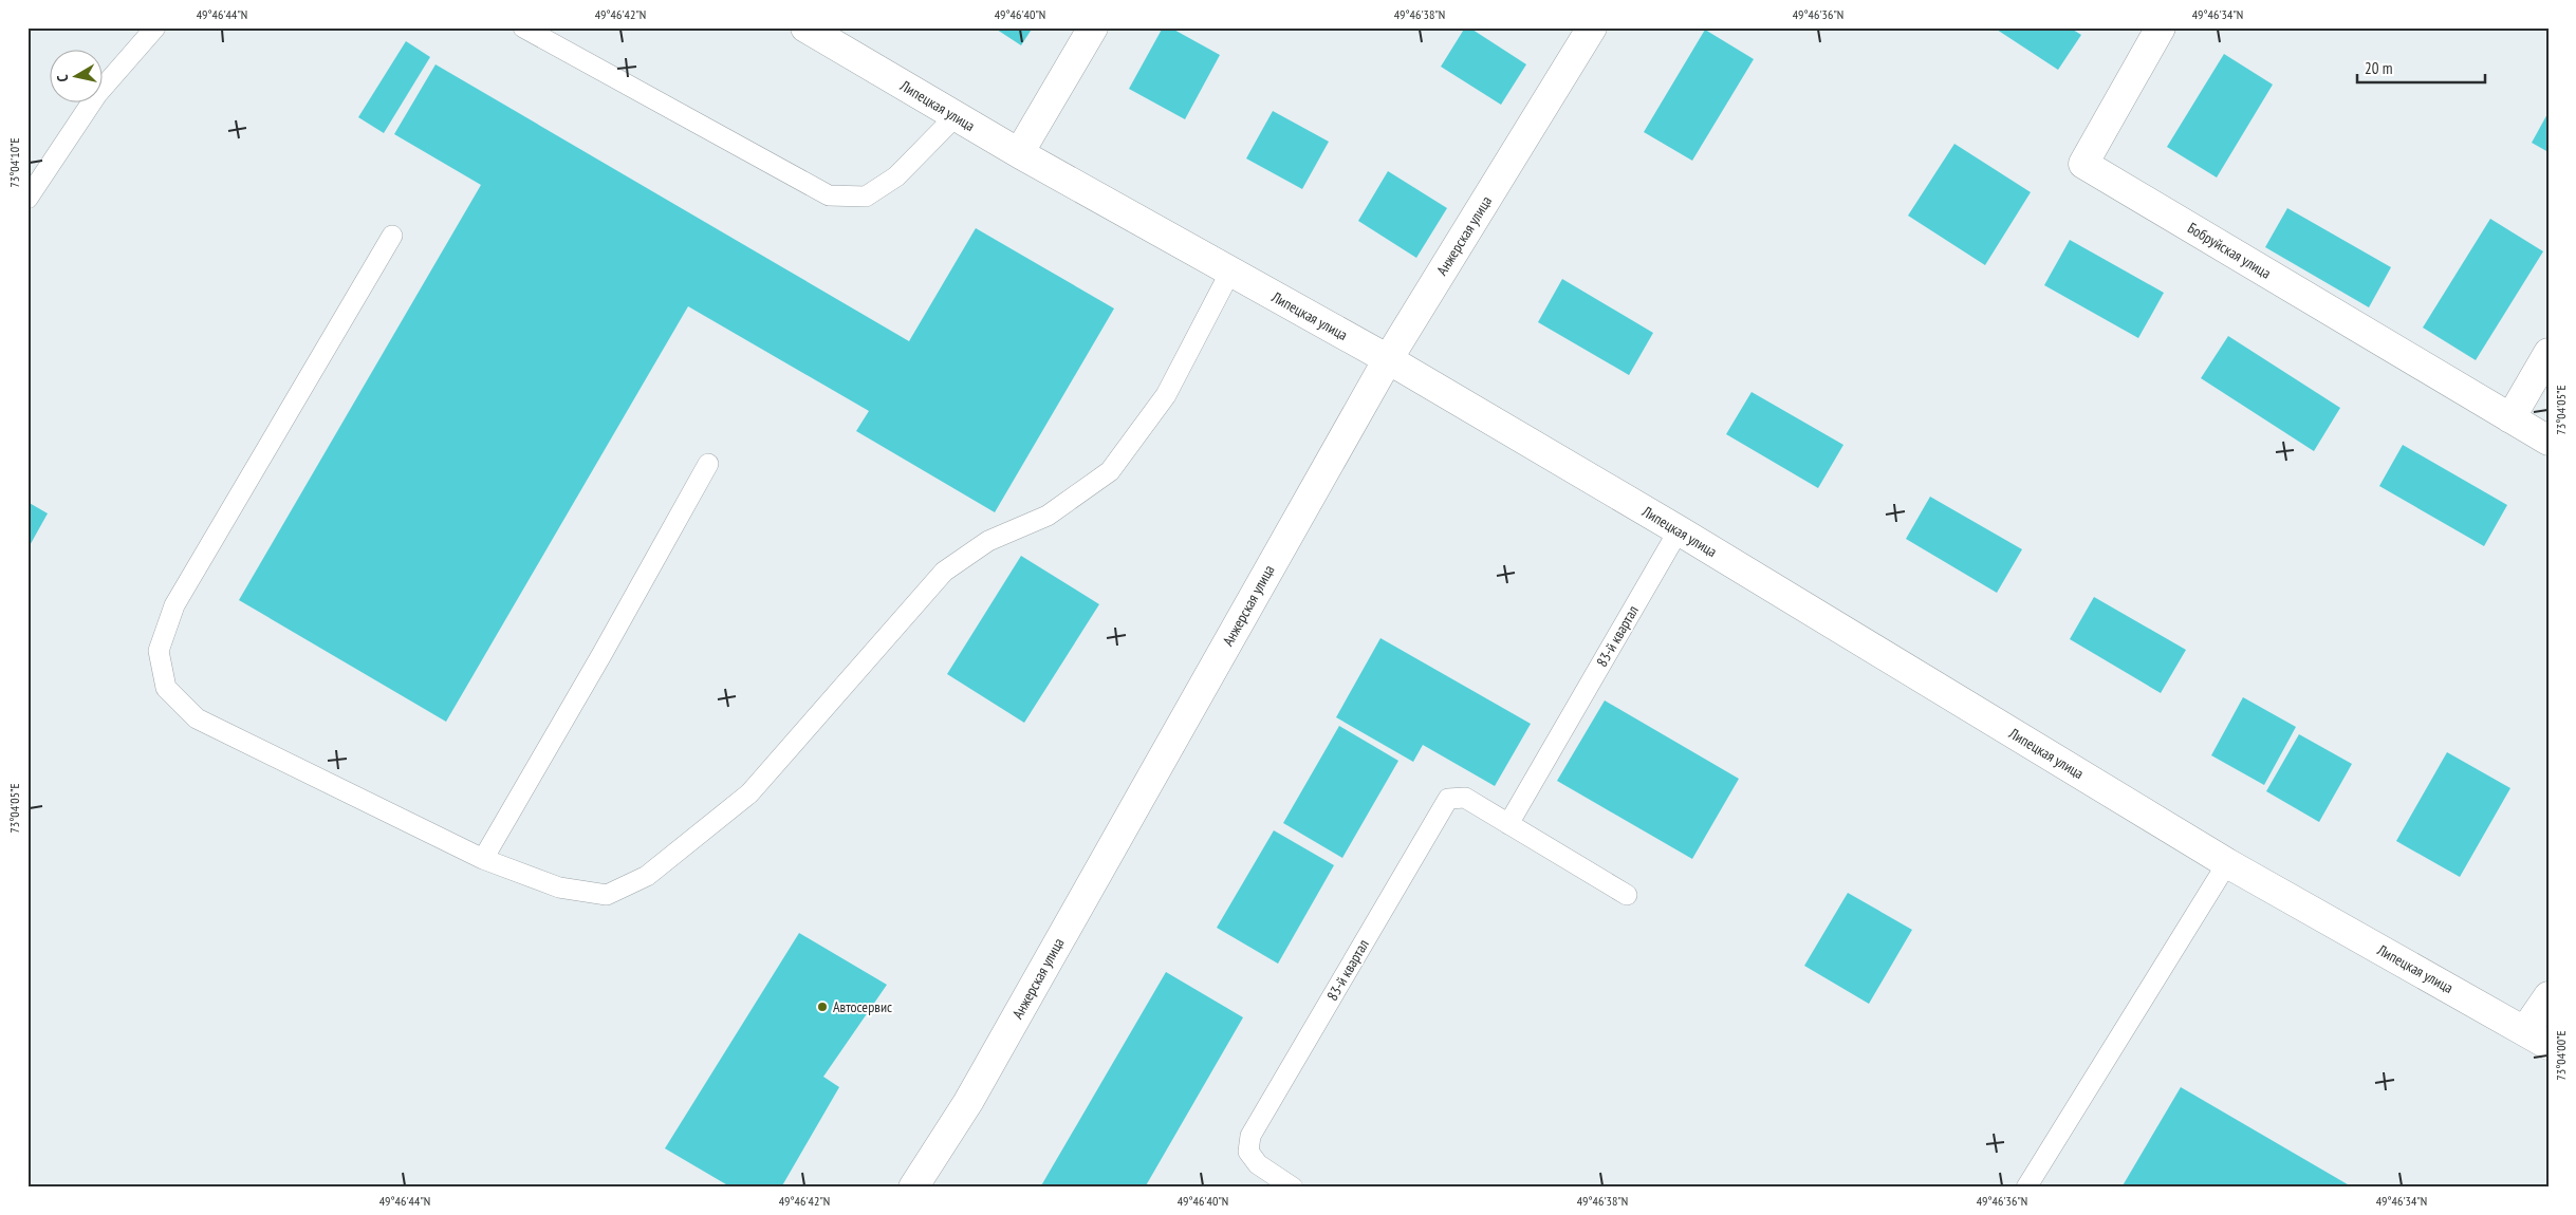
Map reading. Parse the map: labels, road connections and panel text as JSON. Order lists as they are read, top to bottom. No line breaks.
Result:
{"streets":{"street":["Липецкая улица","Анжерская улица","Бобруйская улица"],"lane":["83-й квартал"]},"crossings":[["Липецкая улица","Анжерская улица"],["Липецкая улица","83-й квартал"]],"places":["Автосервис"],"scale_bar":"20 m","north":"left","coordinates":["49°46'44\"N","49°46'42\"N","49°46'40\"N","49°46'38\"N","49°46'36\"N","49°46'34\"N","73°04'10\"E","73°04'05\"E","73°04'00\"E"]}
